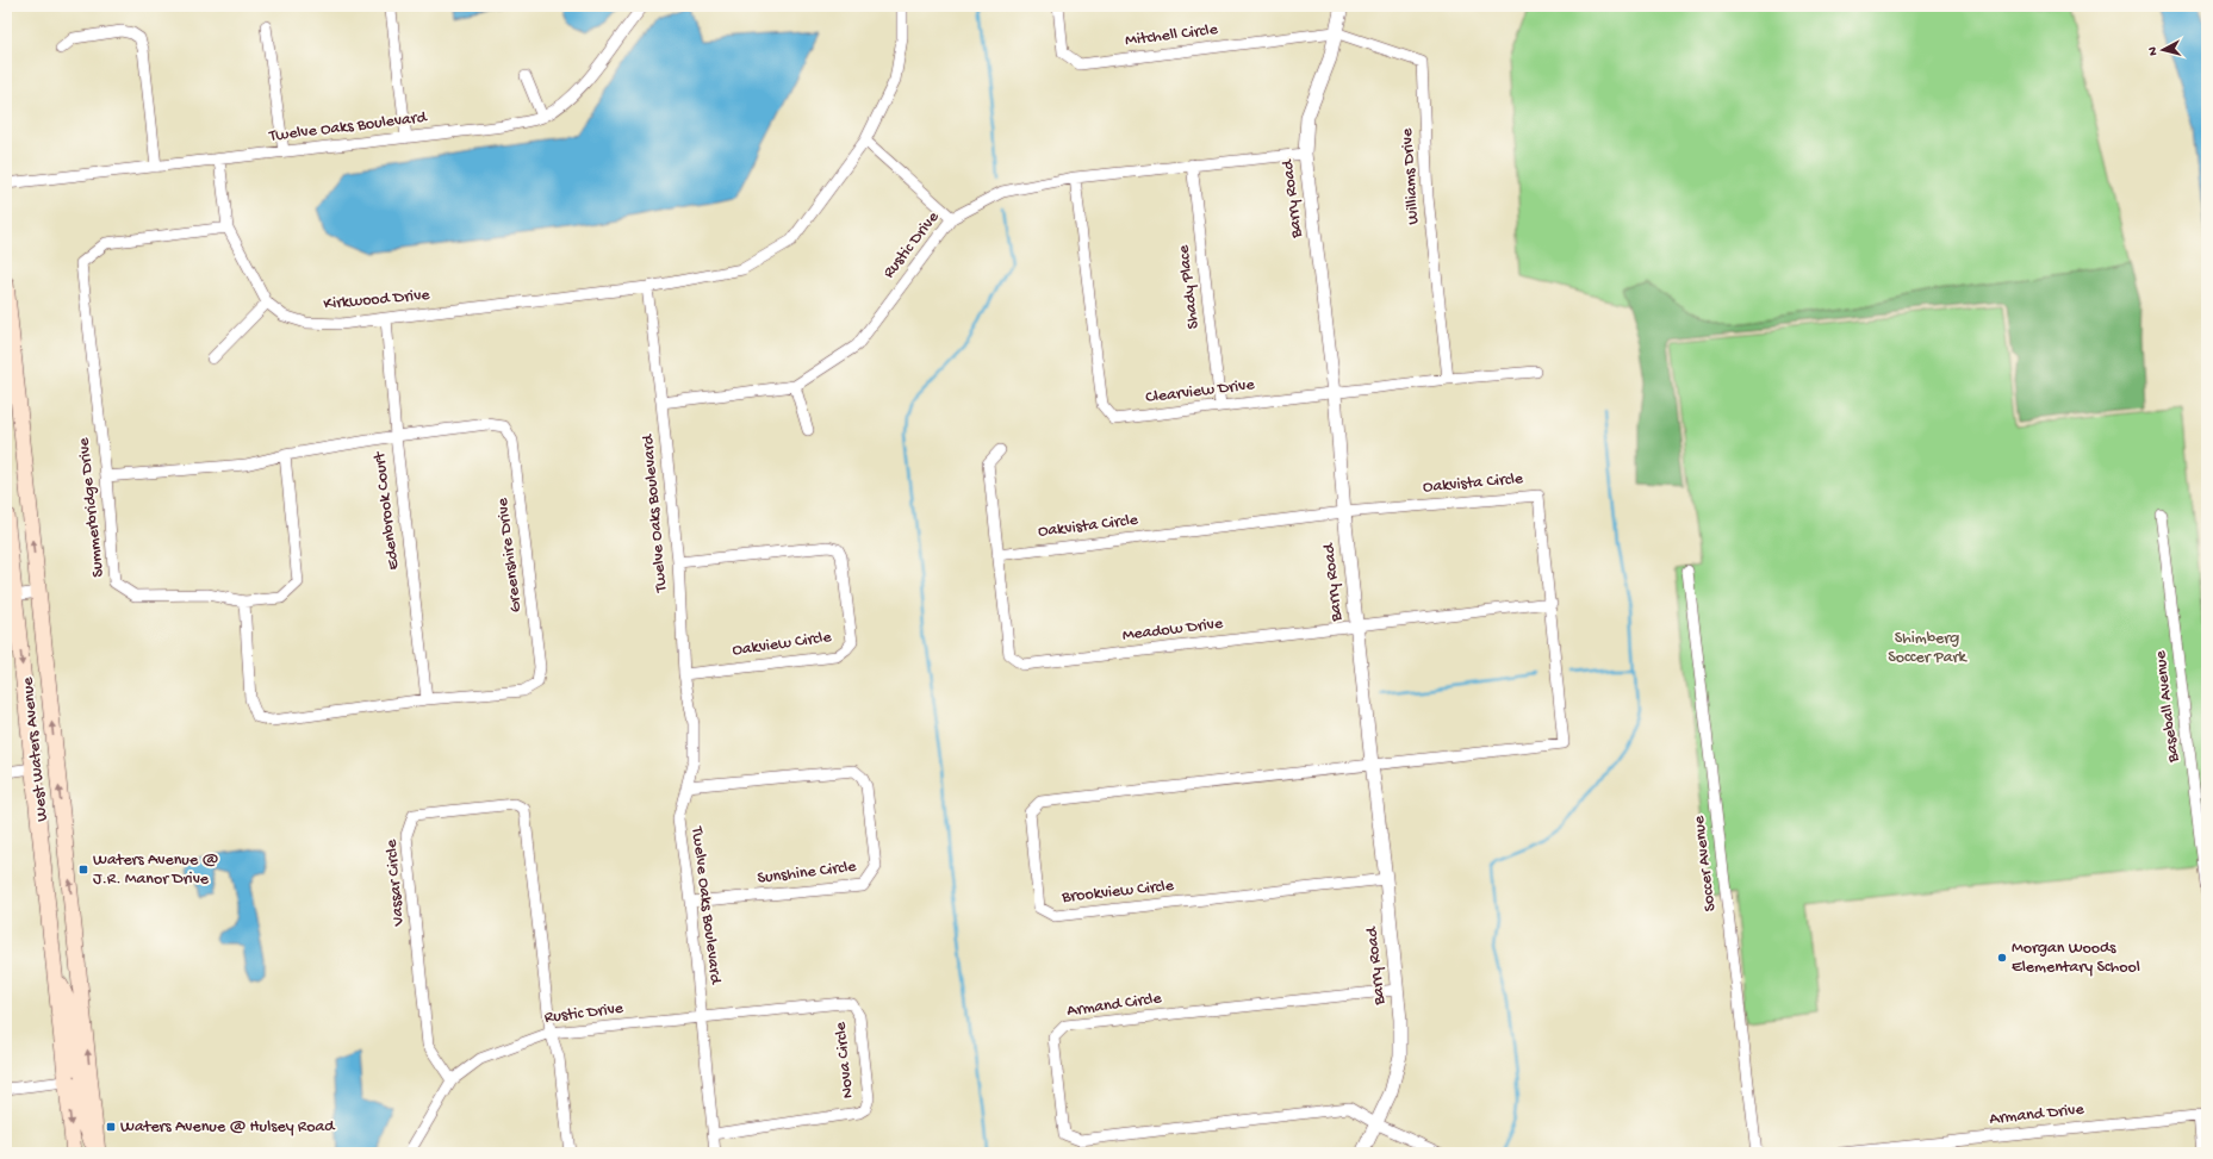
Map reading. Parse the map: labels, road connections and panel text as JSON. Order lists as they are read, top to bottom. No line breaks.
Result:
{"streets":{"main road":["West Waters Avenue"],"street":["Mitchell Circle","Twelve Oaks Boulevard","Williams Drive","Barry Road","Rustic Drive","Shady Place","Kirkwood Drive","Clearview Drive","Oakvista Circle","Summerbridge Drive","Edenbrook Court","Greenshire Drive","Meadow Drive","Oakview Circle","Baseball Avenue","Soccer Avenue","Sunshine Circle","Vassar Circle","Brookview Circle","Armand Circle","Nova Circle","Armand Drive"]},"crossings":[["Mitchell Circle","Williams Drive"],["Mitchell Circle","Barry Road"],["Twelve Oaks Boulevard","Rustic Drive"],["Twelve Oaks Boulevard","Kirkwood Drive"],["Twelve Oaks Boulevard","Oakview Circle"],["Twelve Oaks Boulevard","Sunshine Circle"],["Twelve Oaks Boulevard","Nova Circle"],["Williams Drive","Barry Road"],["Williams Drive","Clearview Drive"],["Barry Road","Rustic Drive"],["Barry Road","Clearview Drive"],["Barry Road","Oakvista Circle"],["Barry Road","Meadow Drive"],["Barry Road","Brookview Circle"],["Barry Road","Armand Circle"],["Rustic Drive","Shady Place"],["Rustic Drive","Clearview Drive"],["Rustic Drive","Vassar Circle"],["Rustic Drive","Nova Circle"],["Shady Place","Clearview Drive"],["Kirkwood Drive","Summerbridge Drive"],["Kirkwood Drive","Edenbrook Court"],["Oakvista Circle","Meadow Drive"],["Oakvista Circle","Brookview Circle"],["Summerbridge Drive","Greenshire Drive"],["Edenbrook Court","Greenshire Drive"]],"parks":["Shimberg Soccer Park"],"places":{"transit":["Waters Avenue @ J.R. Manor Drive","Waters Avenue @ Hulsey Road"],"other":["Morgan Woods Elementary School"]},"north":"left"}
